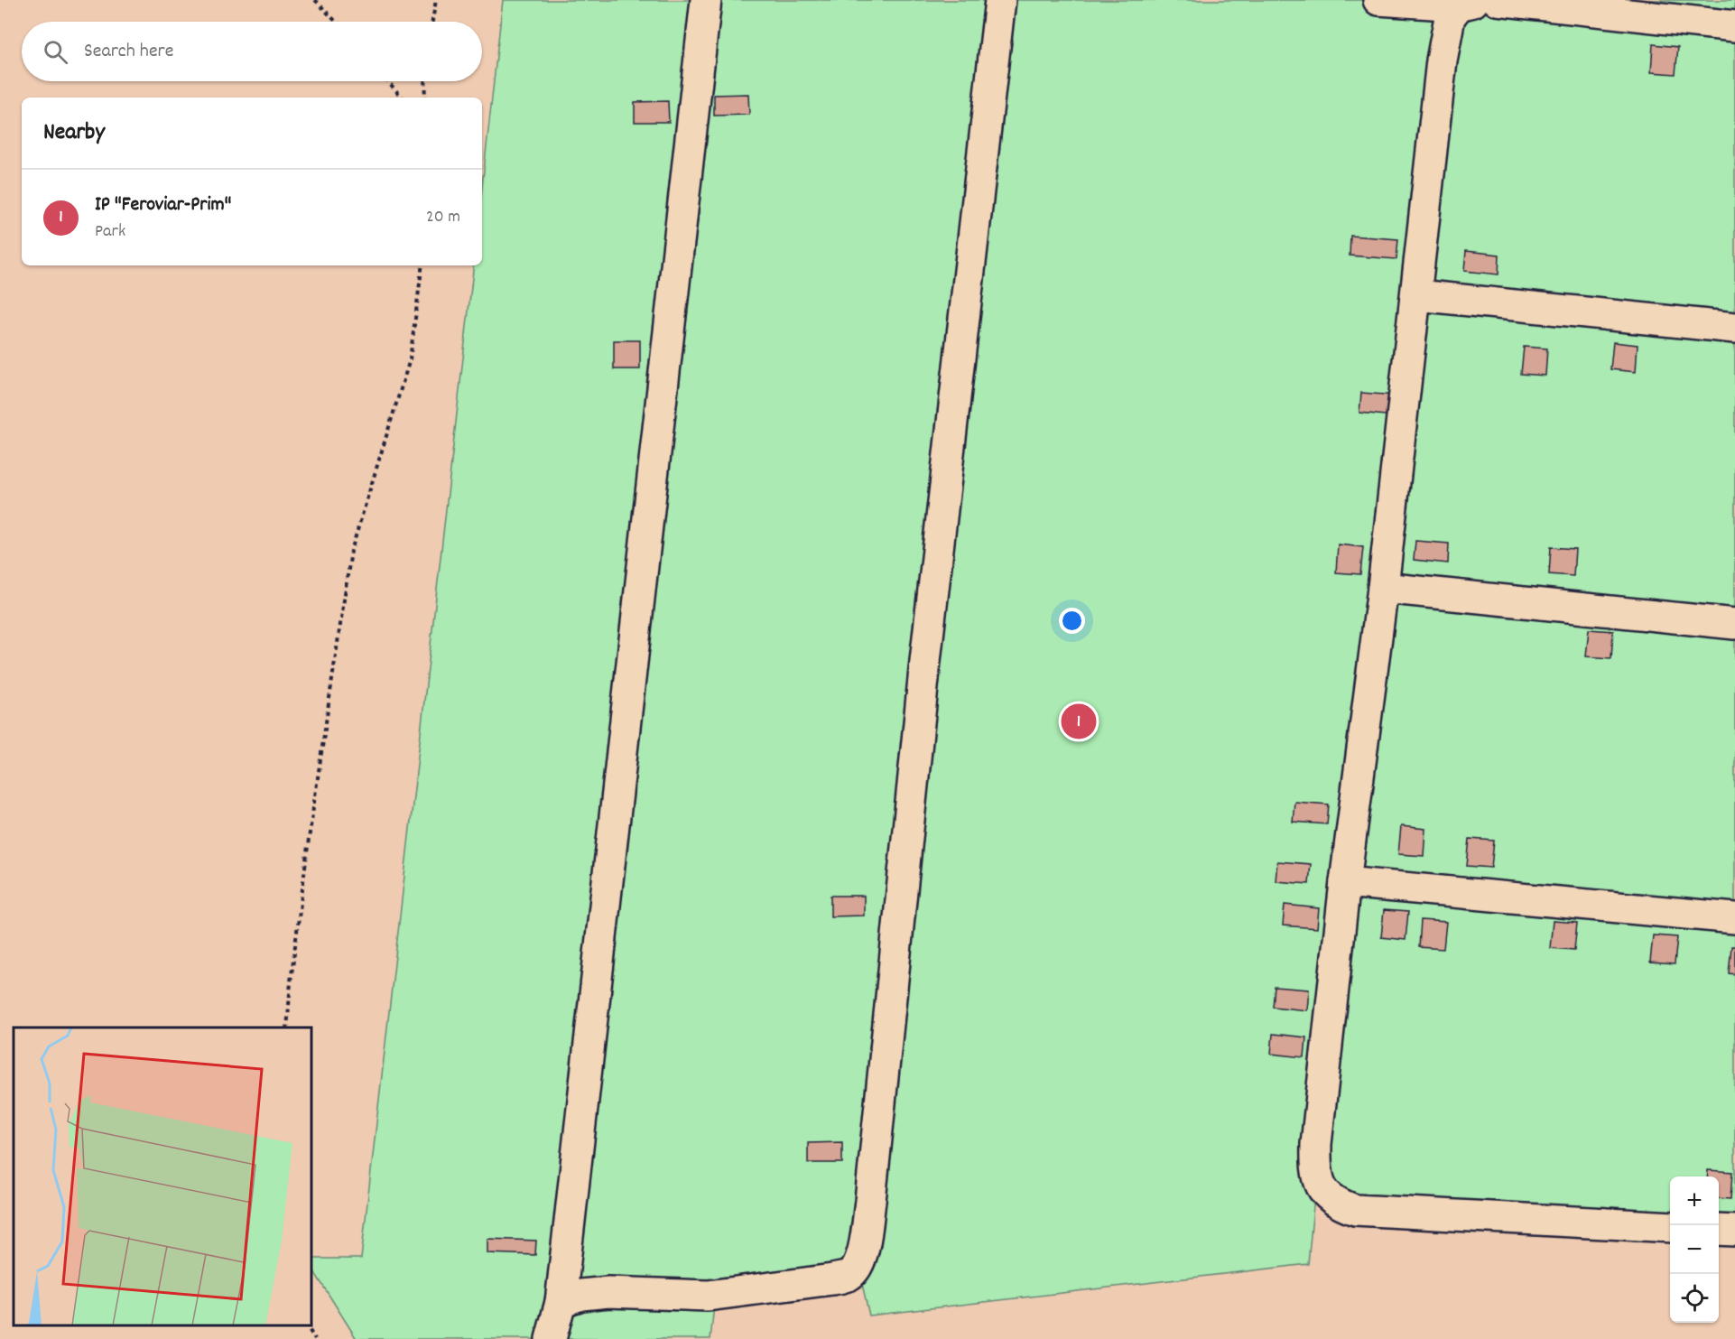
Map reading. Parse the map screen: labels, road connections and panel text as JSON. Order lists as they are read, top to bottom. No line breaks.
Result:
{"page":{"search":"Search here","heading":"Nearby","list":[{"mark":"1","name":"IP \"Feroviar-Prim\"","note":"Park","value":"20 m"}],"pins":"1","map_buttons":["+","−"]}}
